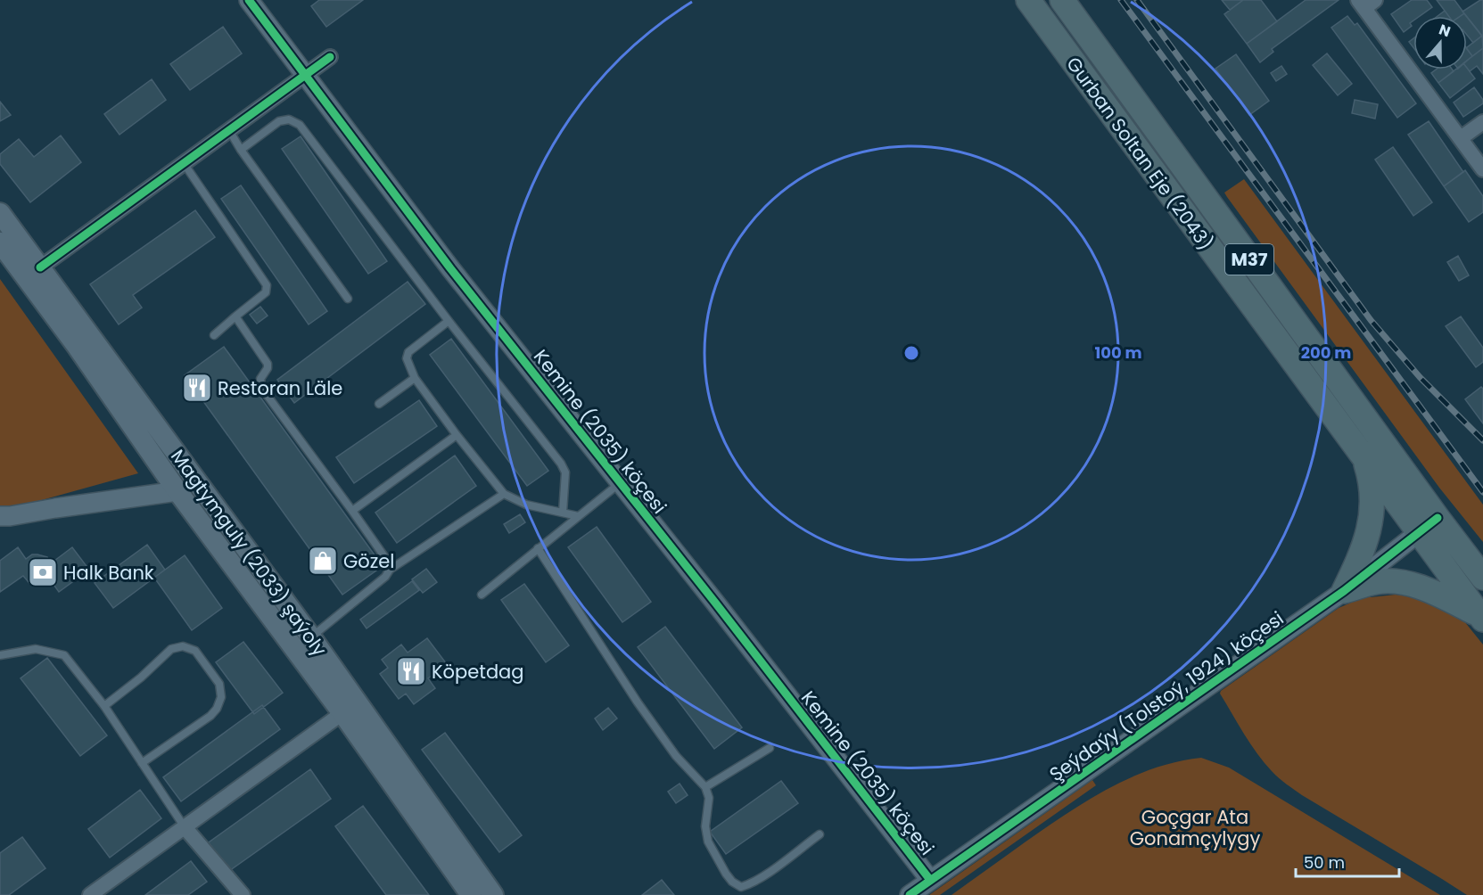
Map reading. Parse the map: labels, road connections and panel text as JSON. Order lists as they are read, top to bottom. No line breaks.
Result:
{"streets":{"highway":["Gurban Soltan Eje (2043)","M37"],"main road":["Magtymguly (2033) şaýoly"],"street":["Kemine (2035) köçesi","Şeýdaýy (Tolstoý, 1924) köçesi"]},"crossings":[["Gurban Soltan Eje (2043)","Şeýdaýy (Tolstoý, 1924) köçesi"],["Kemine (2035) köçesi","Şeýdaýy (Tolstoý, 1924) köçesi"]],"parks":["Goçgar Ata Gonamçylygy"],"places":{"restaurant":["Restoran Läle","Köpetdag"],"shop":["Gözel"],"bank":["Halk Bank"]},"scale_bar":"50 m","north":"top","rings":["100 m","200 m"]}
